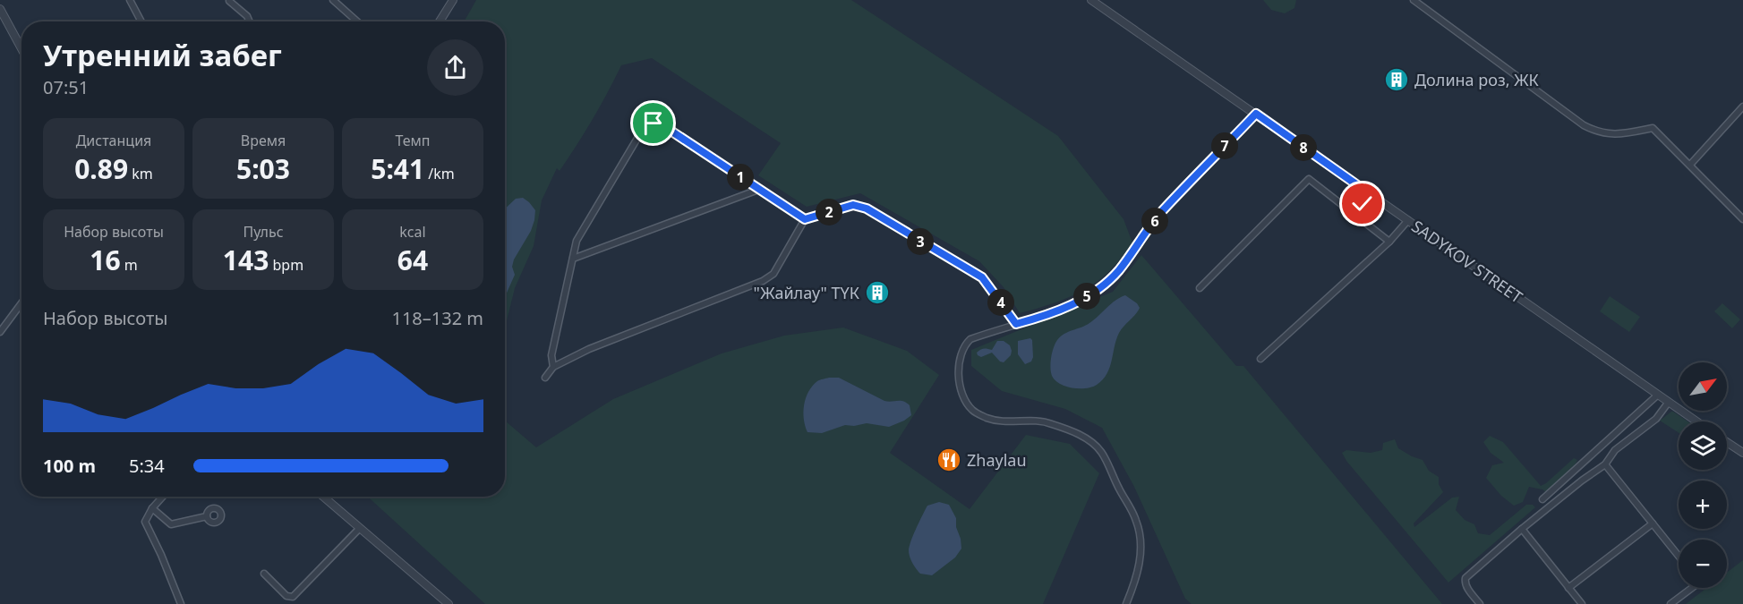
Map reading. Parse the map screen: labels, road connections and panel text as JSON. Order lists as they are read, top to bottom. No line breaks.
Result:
{"streets":{"street":["SADYKOV STREET"]},"places":{"building":["Долина роз, ЖК","\"Жайлау\" ТҮК"],"restaurant":["Zhaylau"]},"north":"top right","page":{"heading":["Утренний забег","07:51"],"stats":[["Дистанция","0.89 km"],["Время","5:03"],["Темп","5:41 /km"],["Набор высоты","16 m"],["Пульс","143 bpm"],["kcal","64"]],"pins":["7","8","1","2","6","3","5","4"],"chart":["Набор высоты","118–132 m"],"map_buttons":["+","−"],"list":[{"name":"100 m","note":"5:34"}]}}
